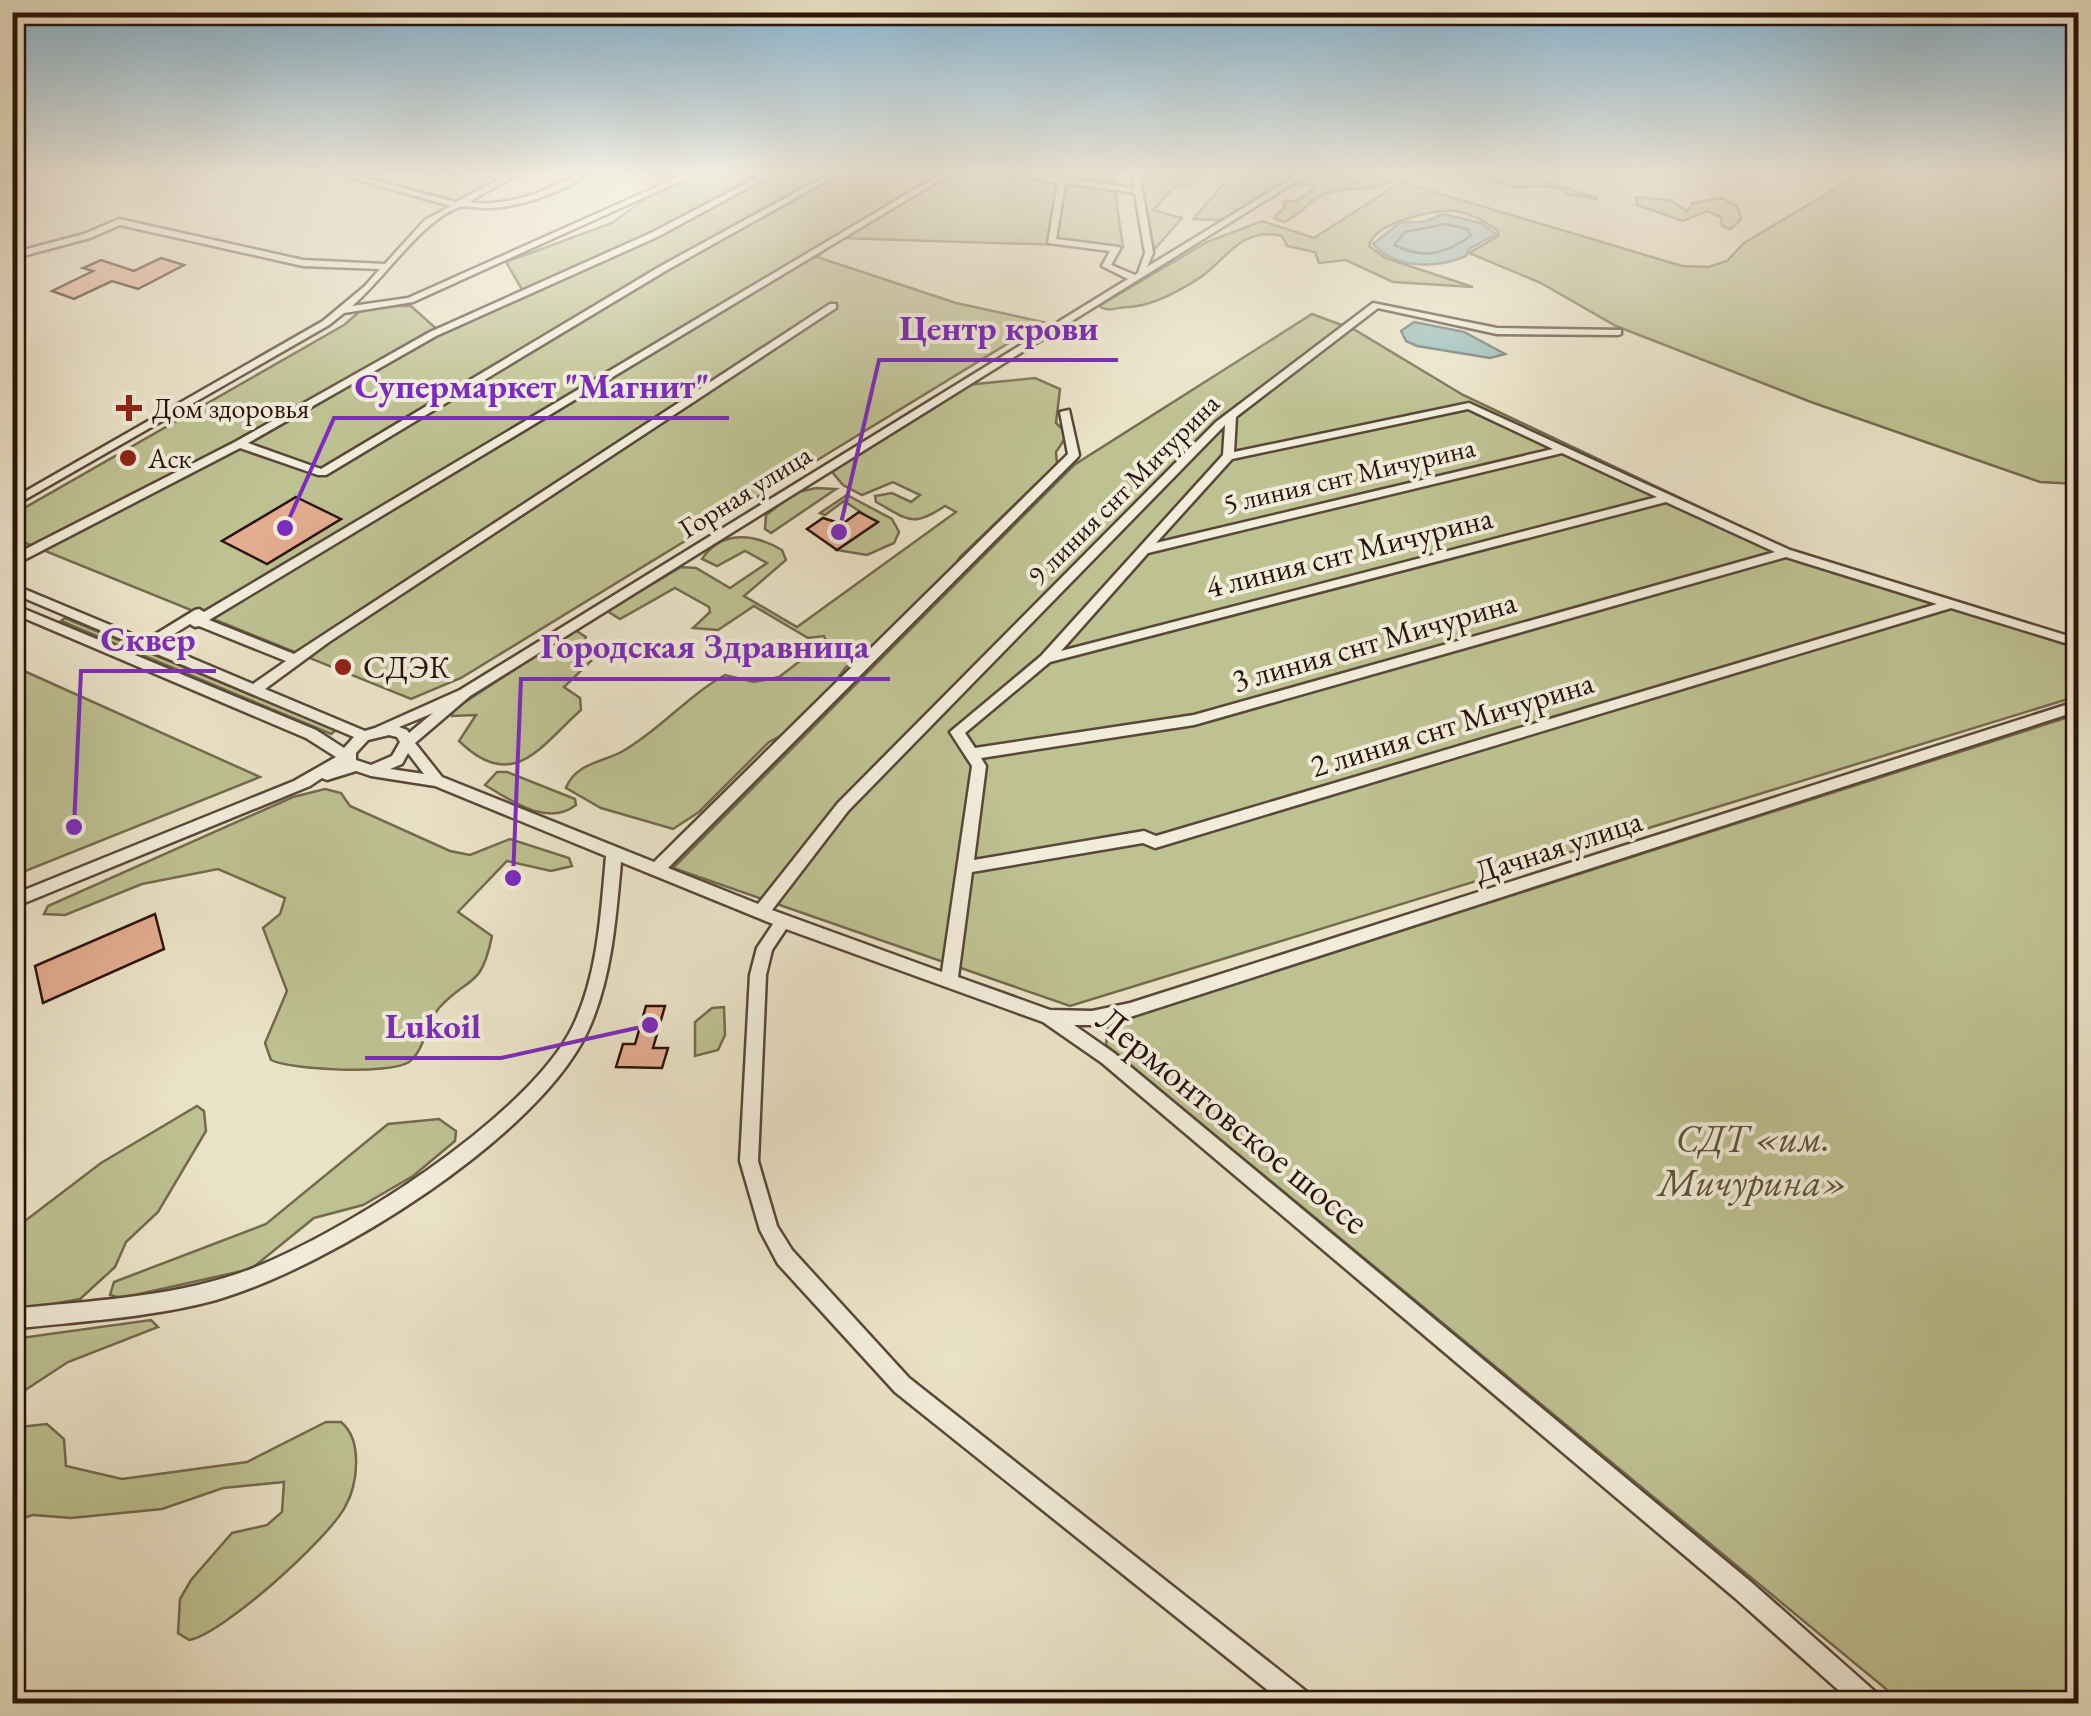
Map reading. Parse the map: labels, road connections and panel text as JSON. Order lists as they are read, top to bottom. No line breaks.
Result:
{"streets":{"street":["5 линия снт Мичурина","9 линия снт Мичурина","Горная улица","4 линия снт Мичурина","3 линия снт Мичурина","2 линия снт Мичурина","Дачная улица","Лермонтовское шоссе"]},"crossings":[["9 линия снт Мичурина","Лермонтовское шоссе"],["Дачная улица","Лермонтовское шоссе"]],"parks":["СДТ «им. Мичурина»"],"places":{"health":["Дом здоровья"],"other":["Аск","Супермаркет \"Магнит\"","Центр крови","СДЭК","Сквер","Городская Здравница","Lukoil"]}}
